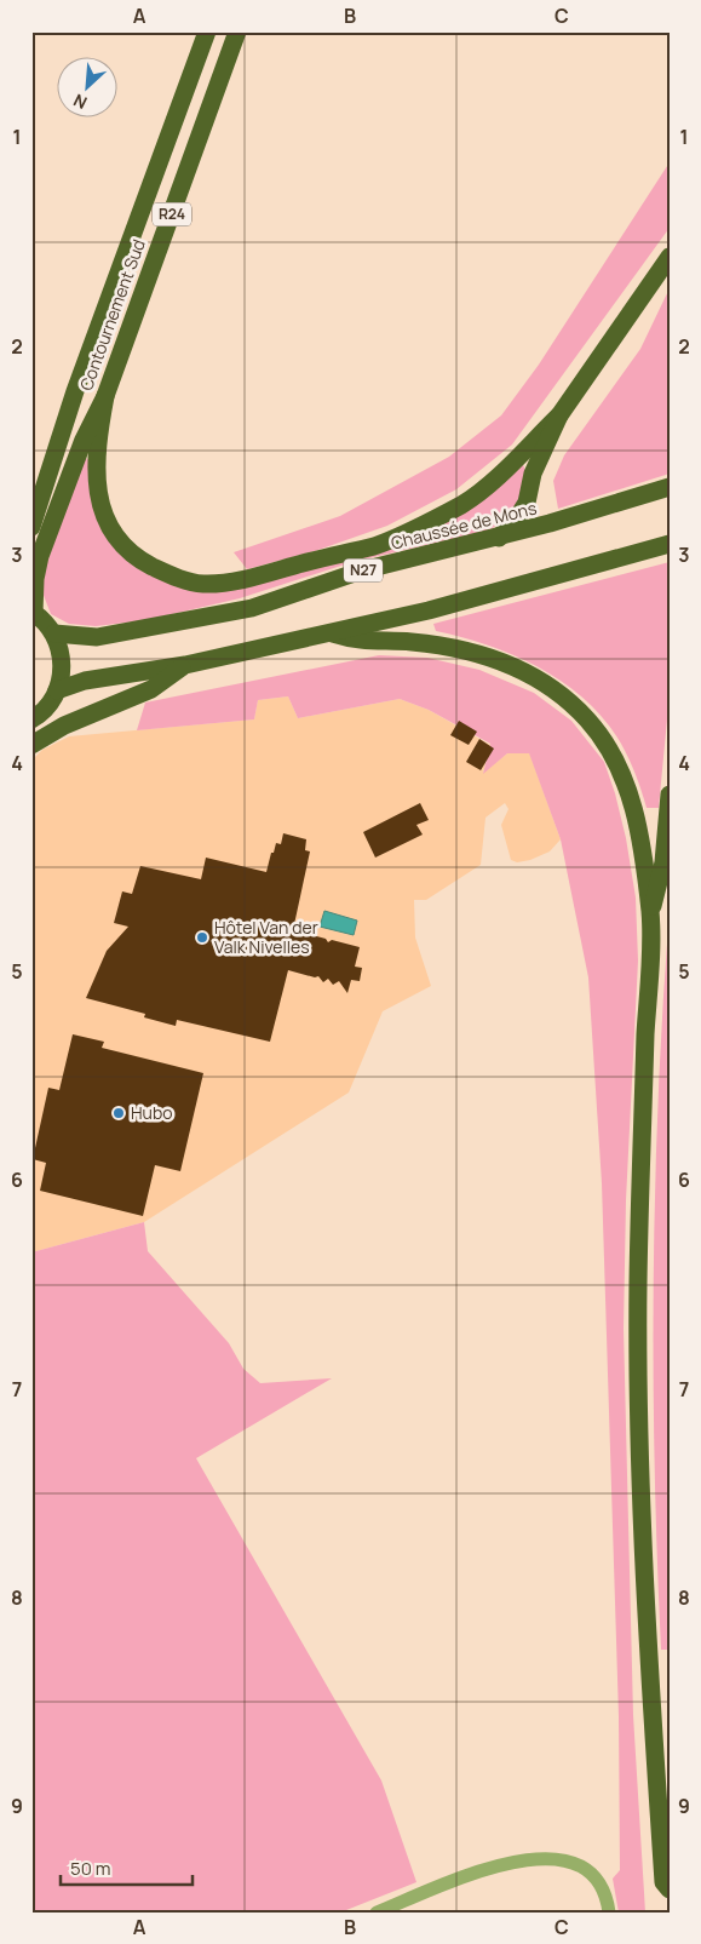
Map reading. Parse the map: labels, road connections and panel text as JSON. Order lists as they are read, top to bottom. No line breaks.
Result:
{"streets":{"highway":["R24","Contournement Sud","Chaussée de Mons","N27"]},"crossings":[["R24","Contournement Sud"],["R24","Chaussée de Mons"]],"places":["Hôtel Van der Valk Nivelles","Hubo"],"scale_bar":"50 m","north":"bottom left","grid":{"columns":["A","B","C"],"rows":["1","2","3","4","5","6","7","8","9"]}}
